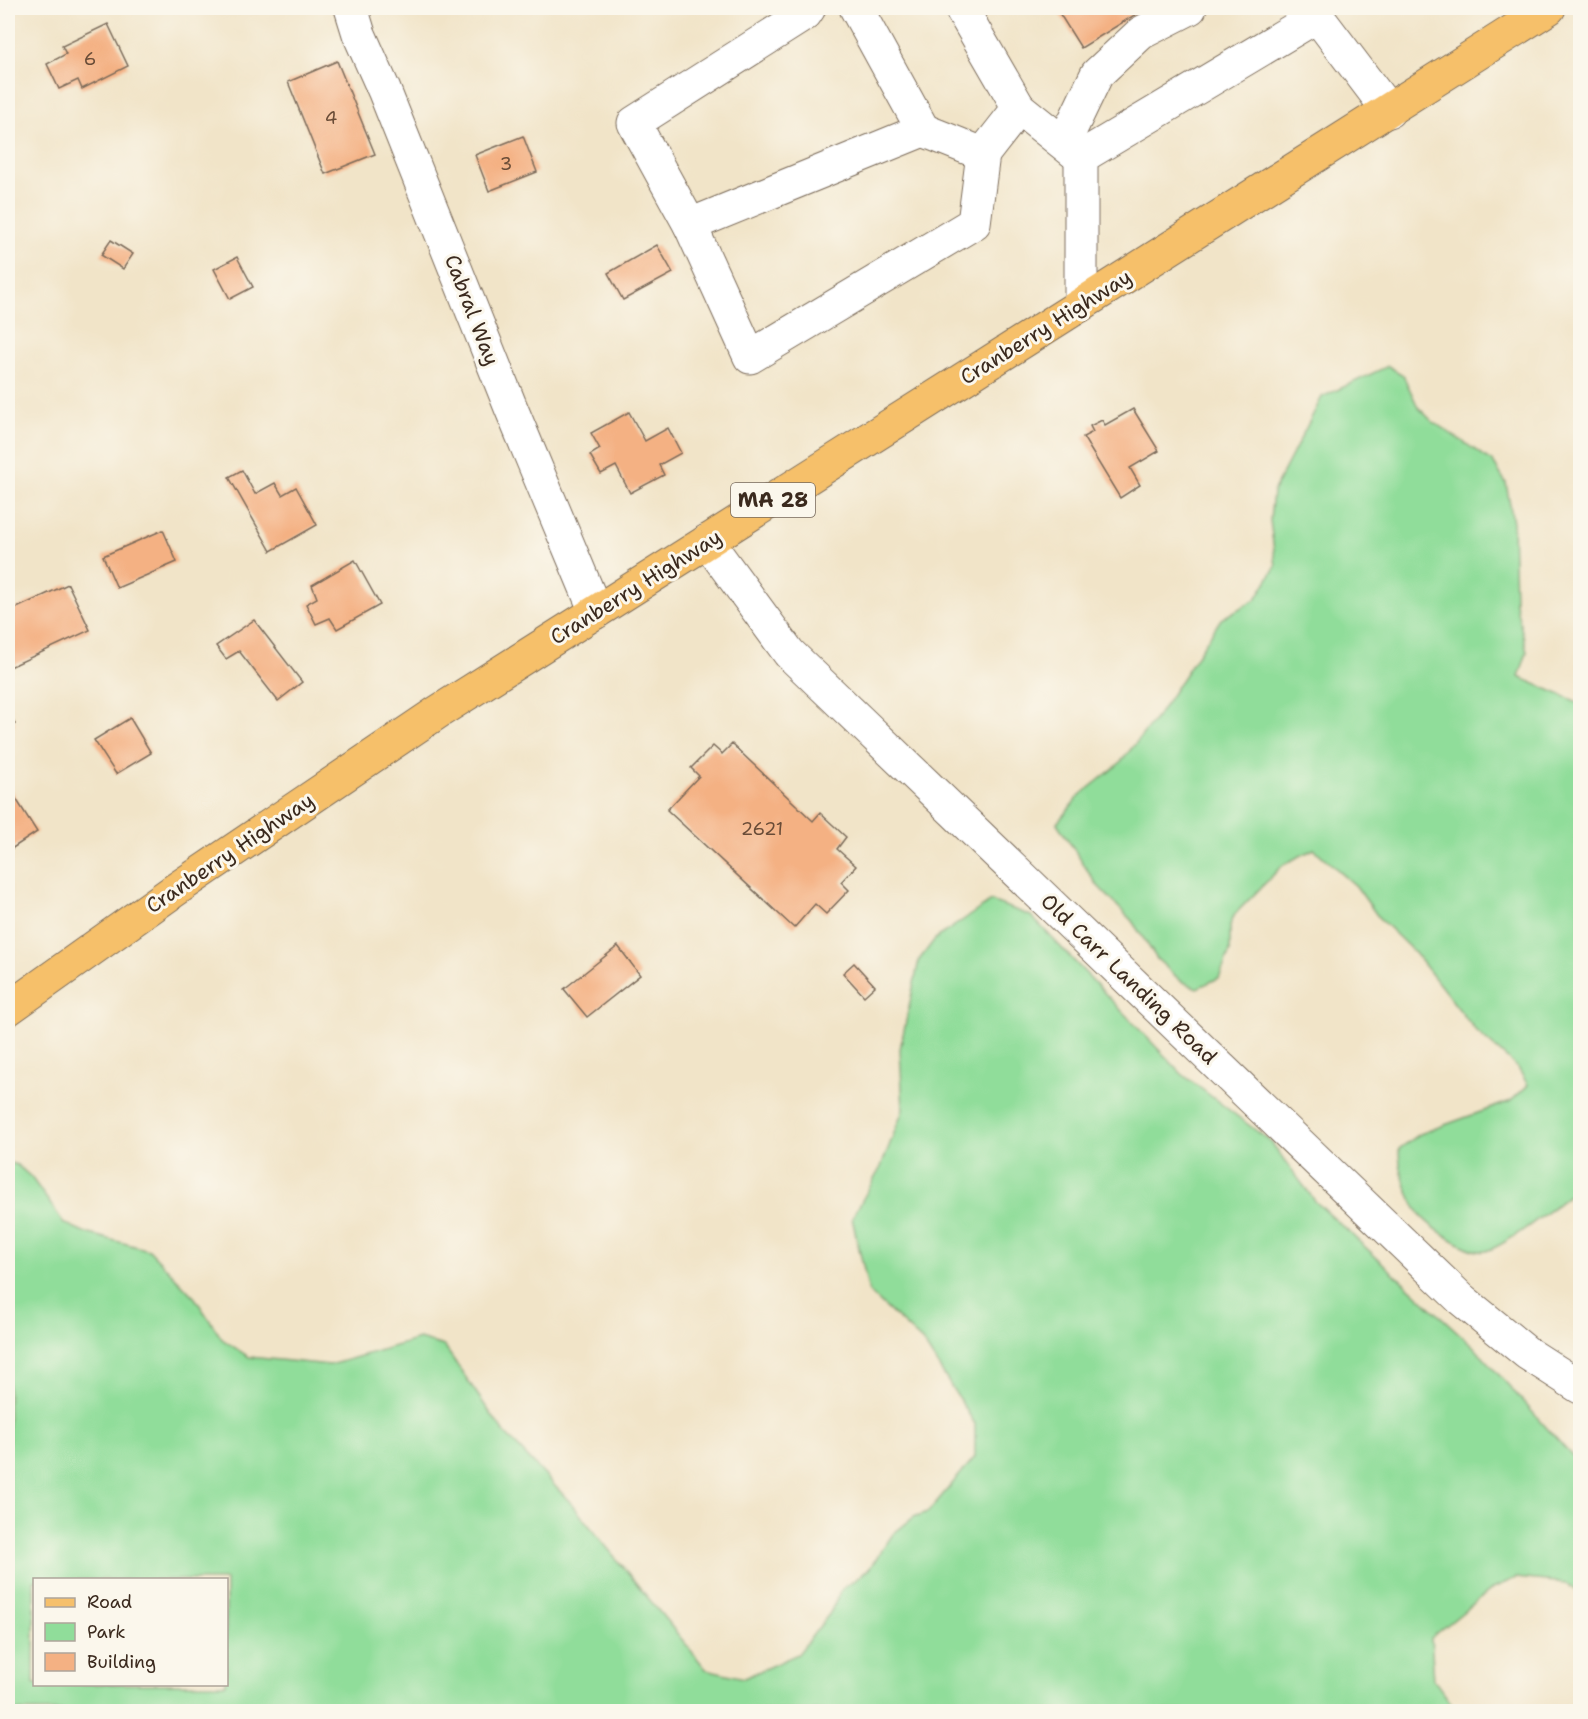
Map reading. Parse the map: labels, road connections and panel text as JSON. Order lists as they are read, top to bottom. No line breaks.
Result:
{"streets":{"main road":["Cranberry Highway","MA 28"],"street":["Cabral Way","Old Carr Landing Road"]},"crossings":[["Cabral Way","Cranberry Highway"],["Cranberry Highway","Old Carr Landing Road"]],"house_numbers":["6","4","3","2621"],"legend":["Road","Park","Building"]}
